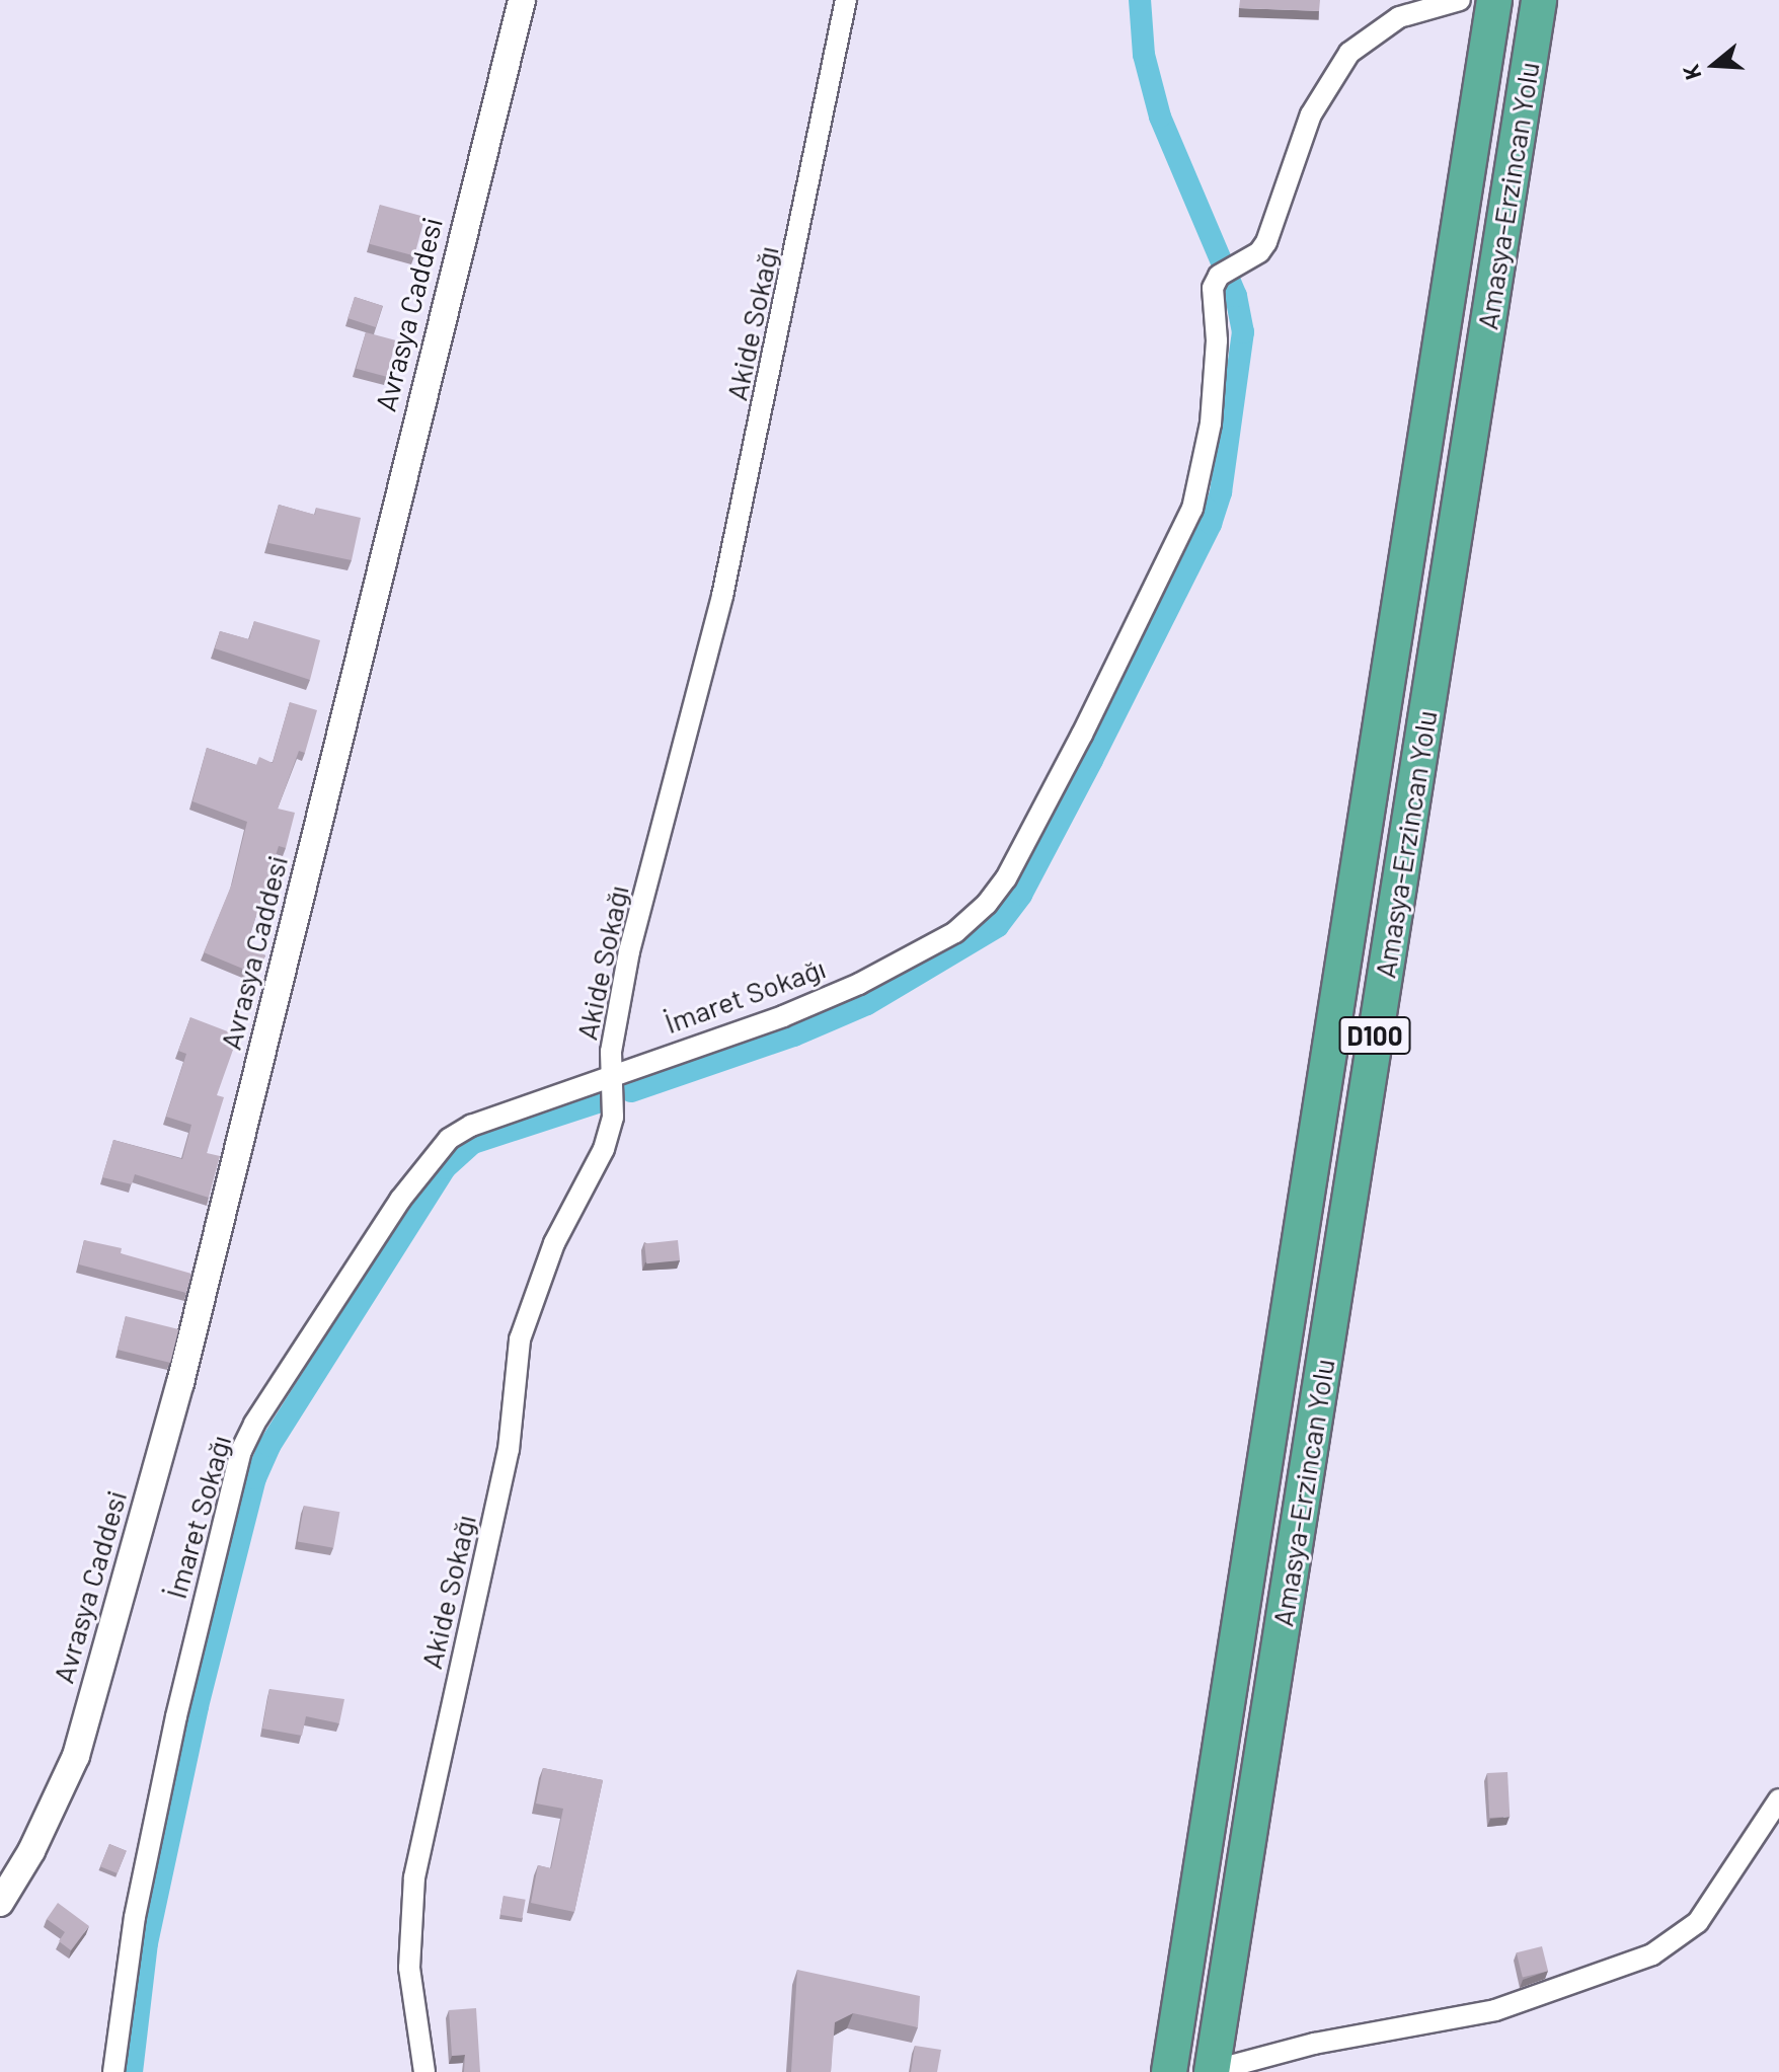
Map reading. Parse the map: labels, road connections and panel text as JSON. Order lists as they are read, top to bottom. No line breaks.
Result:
{"streets":{"highway":["Amasya-Erzincan Yolu","D100"],"street":["Avrasya Caddesi","Akide Sokağı","İmaret Sokağı"]},"crossings":[["Akide Sokağı","İmaret Sokağı"]],"north":"left"}
